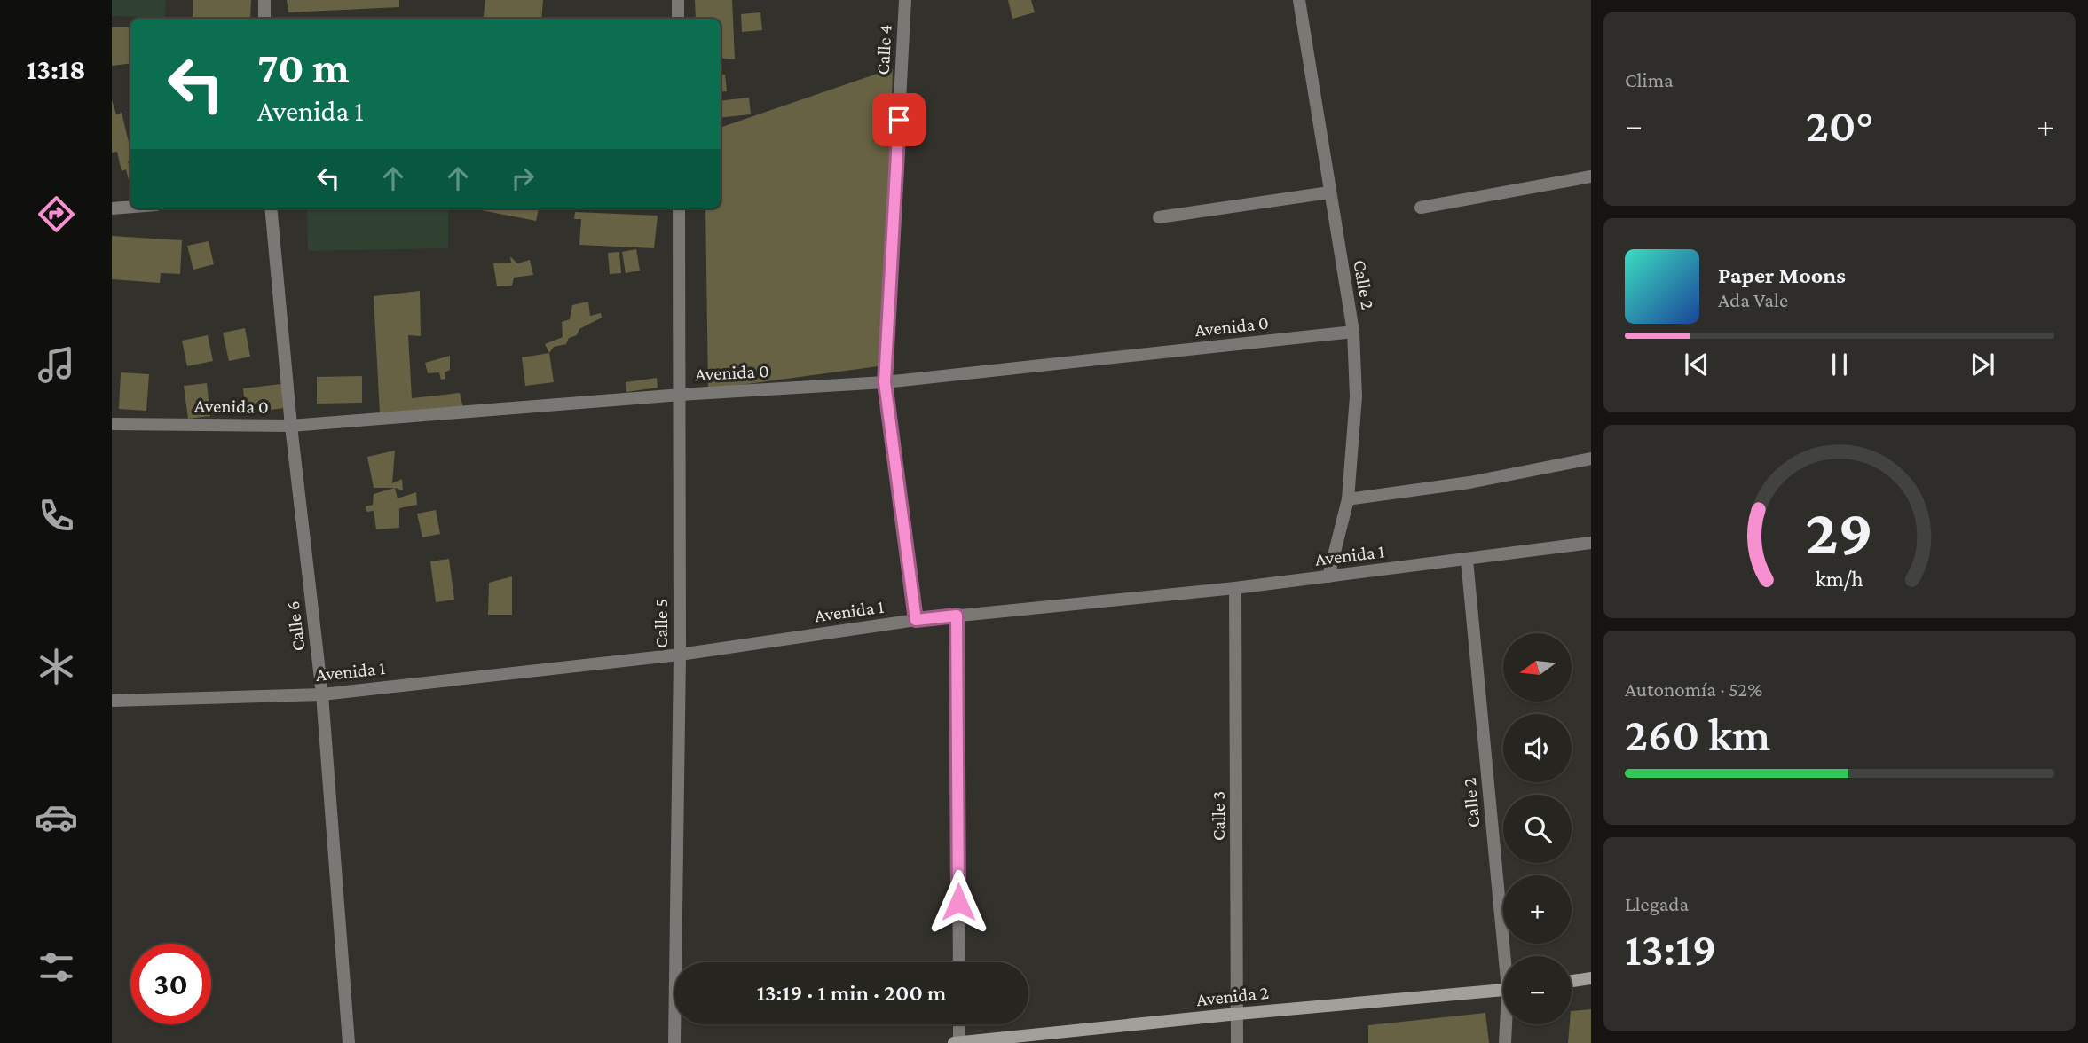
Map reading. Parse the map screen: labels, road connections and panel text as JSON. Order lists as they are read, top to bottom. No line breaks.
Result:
{"streets":{"street":["Calle 4","Calle 2","Avenida 0","Avenida 1","Calle 5","Calle 6","Calle 3","Avenida 2"]},"crossings":[["Calle 4","Avenida 0"],["Calle 4","Avenida 1"],["Calle 2","Avenida 0"],["Calle 2","Avenida 1"],["Avenida 0","Calle 5"],["Avenida 0","Calle 6"],["Avenida 1","Calle 5"],["Avenida 1","Calle 6"],["Avenida 1","Calle 3"],["Calle 3","Avenida 2"]],"north":"left","page":{"tabs":"13:18","tile":["Clima",["Autonomía · 52%","260 km"],["Llegada","13:19"]],"turn":["70 m","Avenida 1"],"heat":["−","20°","+"],"song":["Paper Moons","Ada Vale"],"map_buttons":["+","−"],"limit":"30","trip":"13:19 · 1 min · 200 m","gauge":["29","km/h"]}}
